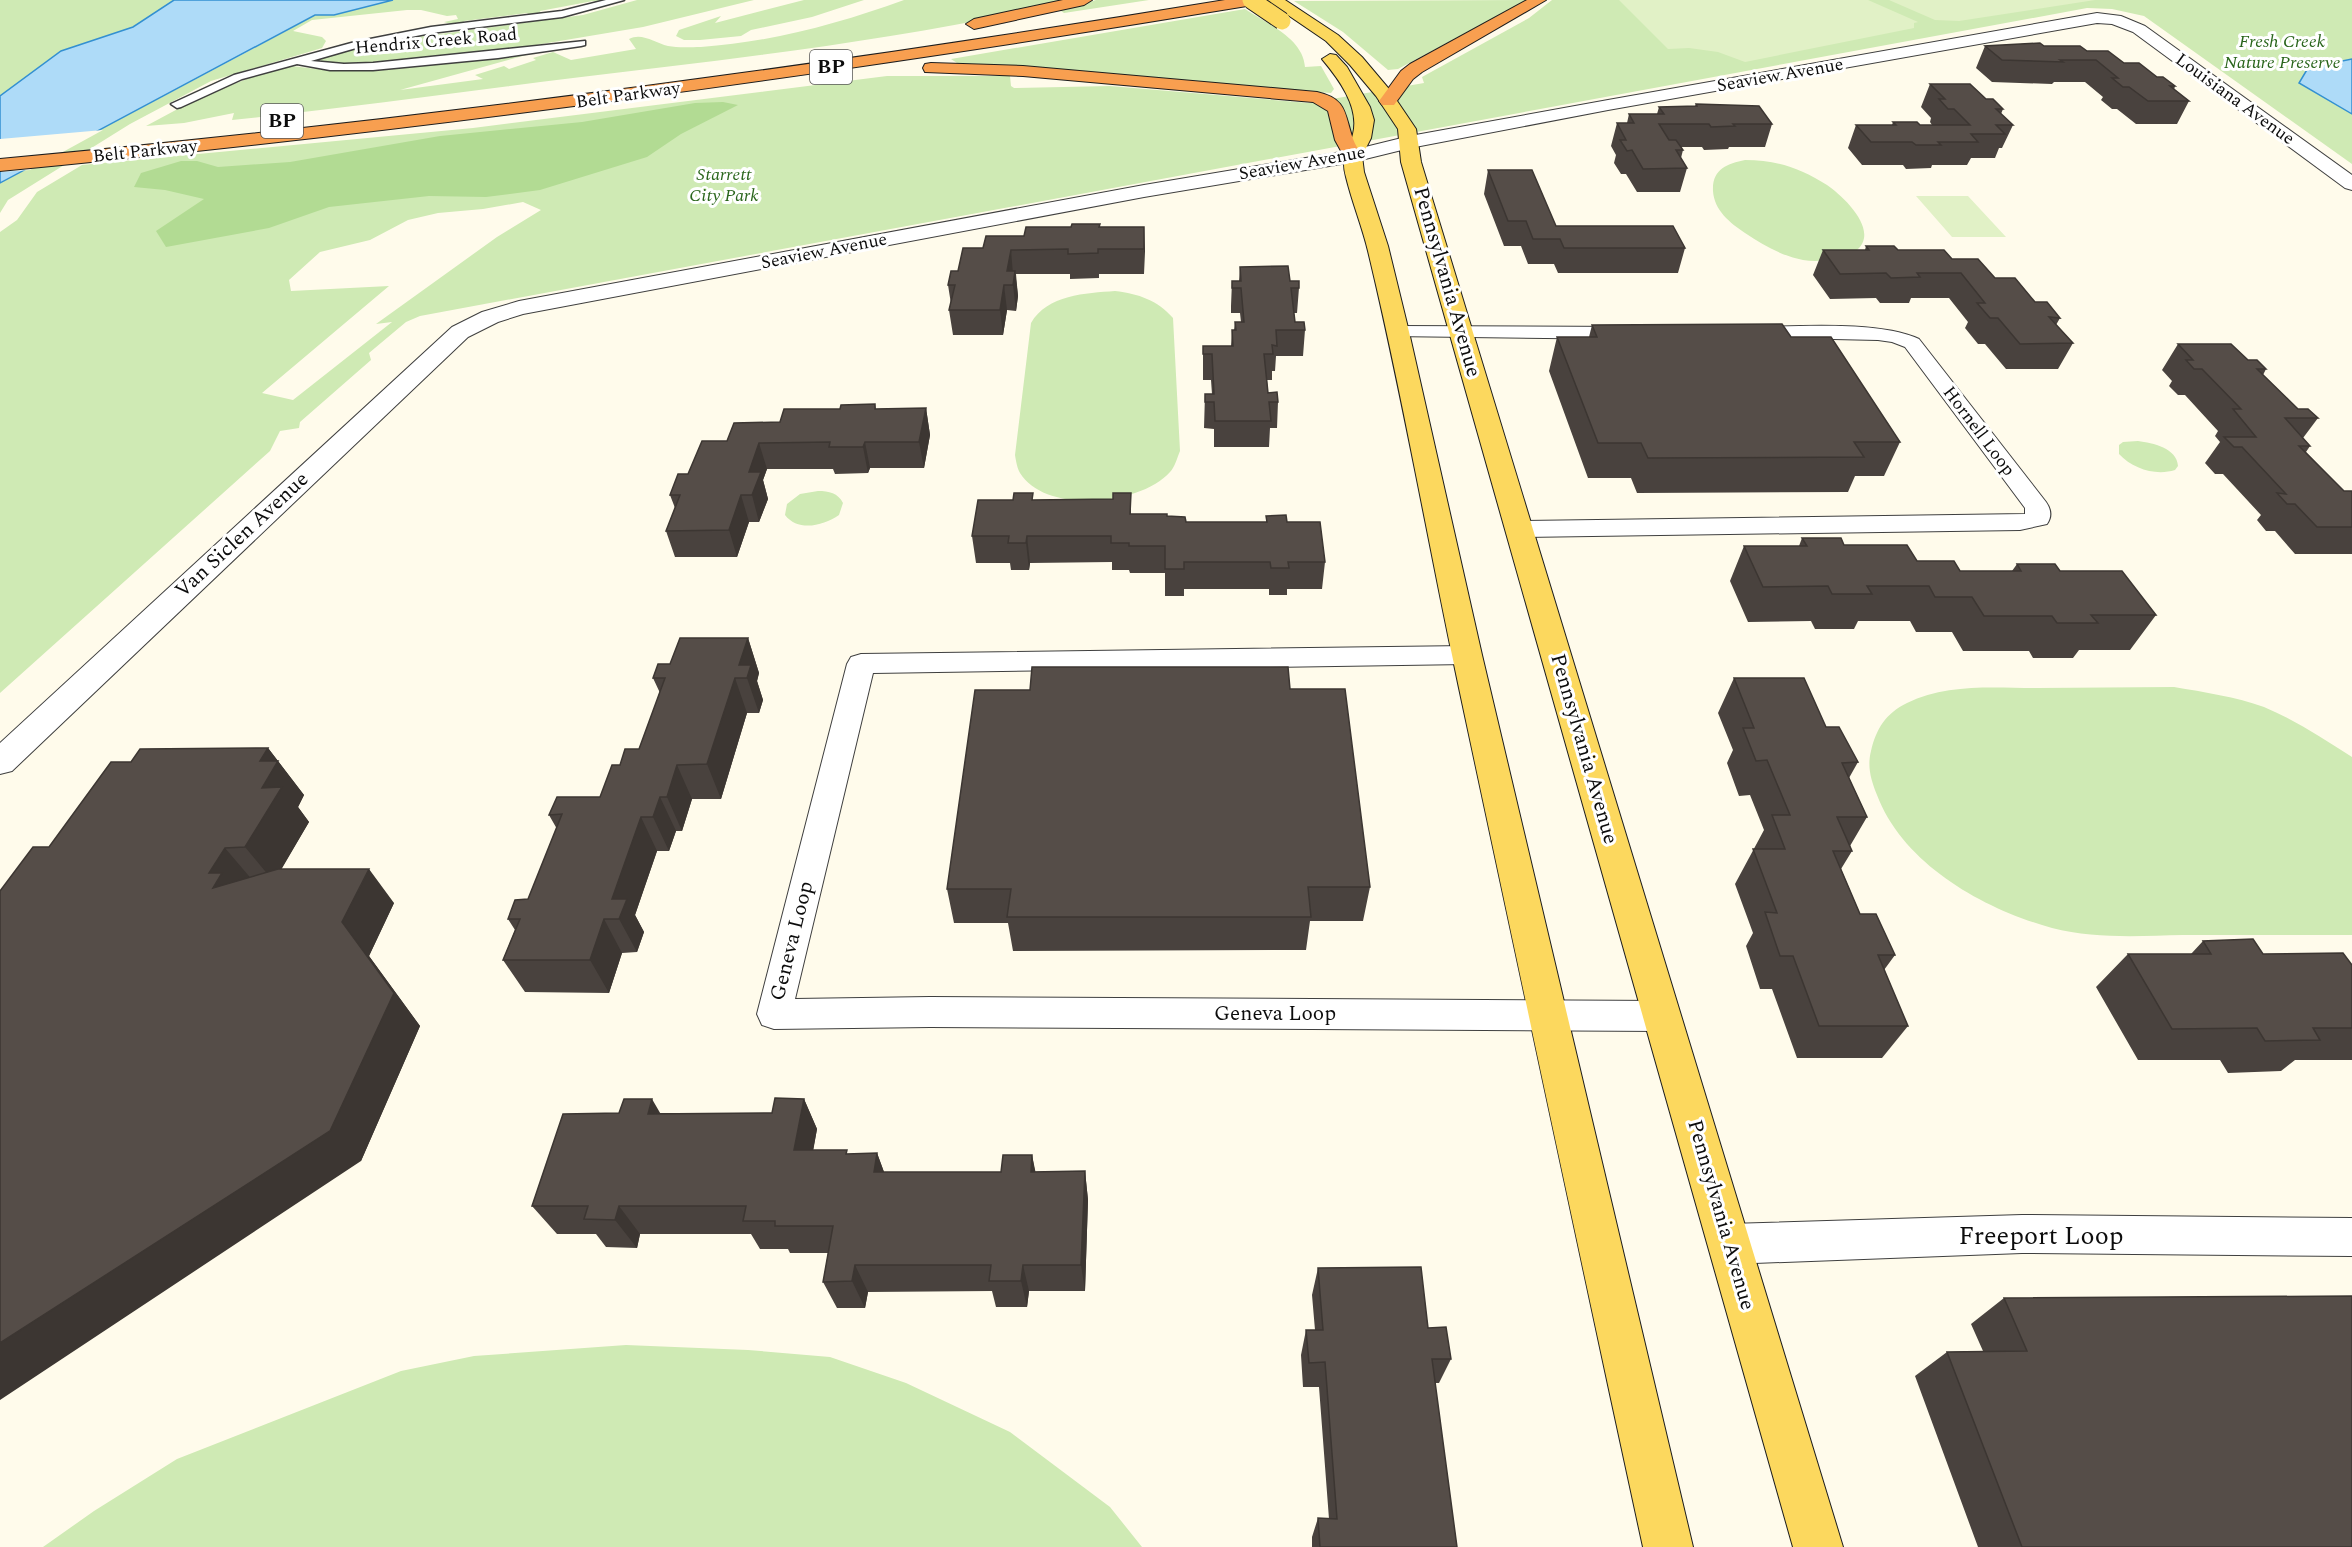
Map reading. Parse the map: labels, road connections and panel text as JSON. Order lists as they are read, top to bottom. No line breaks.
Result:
{"streets":{"highway":["BP","Belt Parkway"],"main road":["Pennsylvania Avenue"],"street":["Hendrix Creek Road","Seaview Avenue","Louisiana Avenue","Hornell Loop","Van Siclen Avenue","Geneva Loop","Freeport Loop"]},"crossings":[["Seaview Avenue","Louisiana Avenue"],["Seaview Avenue","Pennsylvania Avenue"],["Seaview Avenue","Van Siclen Avenue"],["Pennsylvania Avenue","Hornell Loop"],["Pennsylvania Avenue","Geneva Loop"],["Pennsylvania Avenue","Freeport Loop"]],"parks":["Fresh Creek Nature Preserve","Starrett City Park"]}
